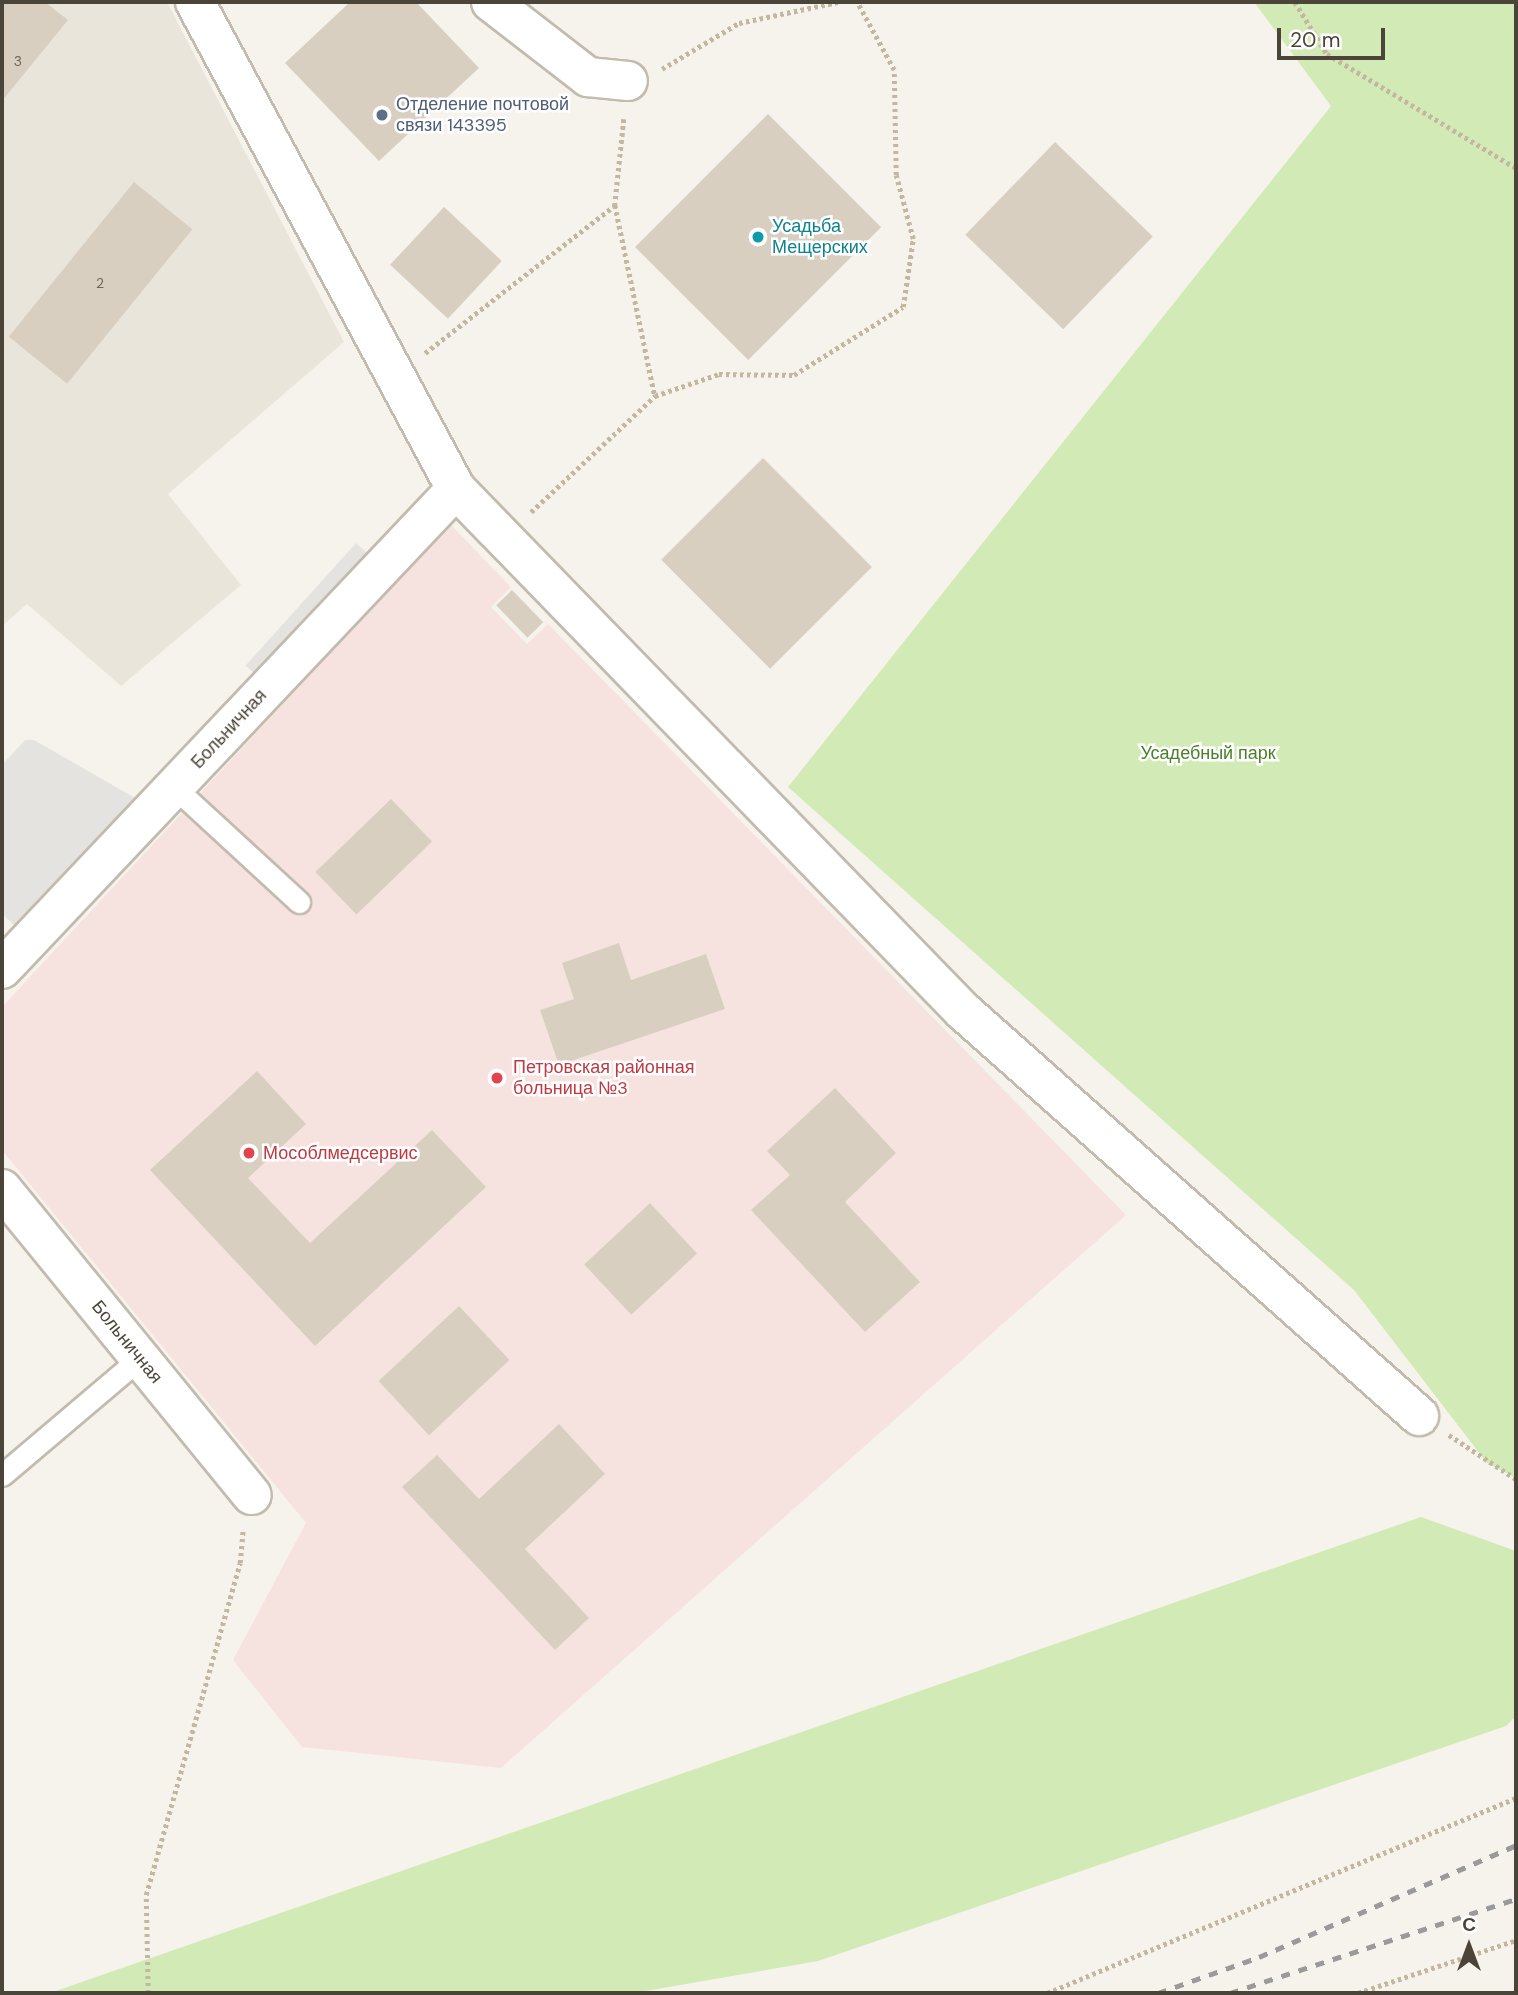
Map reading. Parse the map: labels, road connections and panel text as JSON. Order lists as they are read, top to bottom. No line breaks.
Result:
{"streets":{"street":["Больничная"]},"parks":["Усадебный парк"],"places":["Отделение почтовой связи 143395","Усадьба Мещерских","Петровская районная больница №3","Мособлмедсервис"],"house_numbers":["3","2"],"scale_bar":"20 m","north":"top"}
